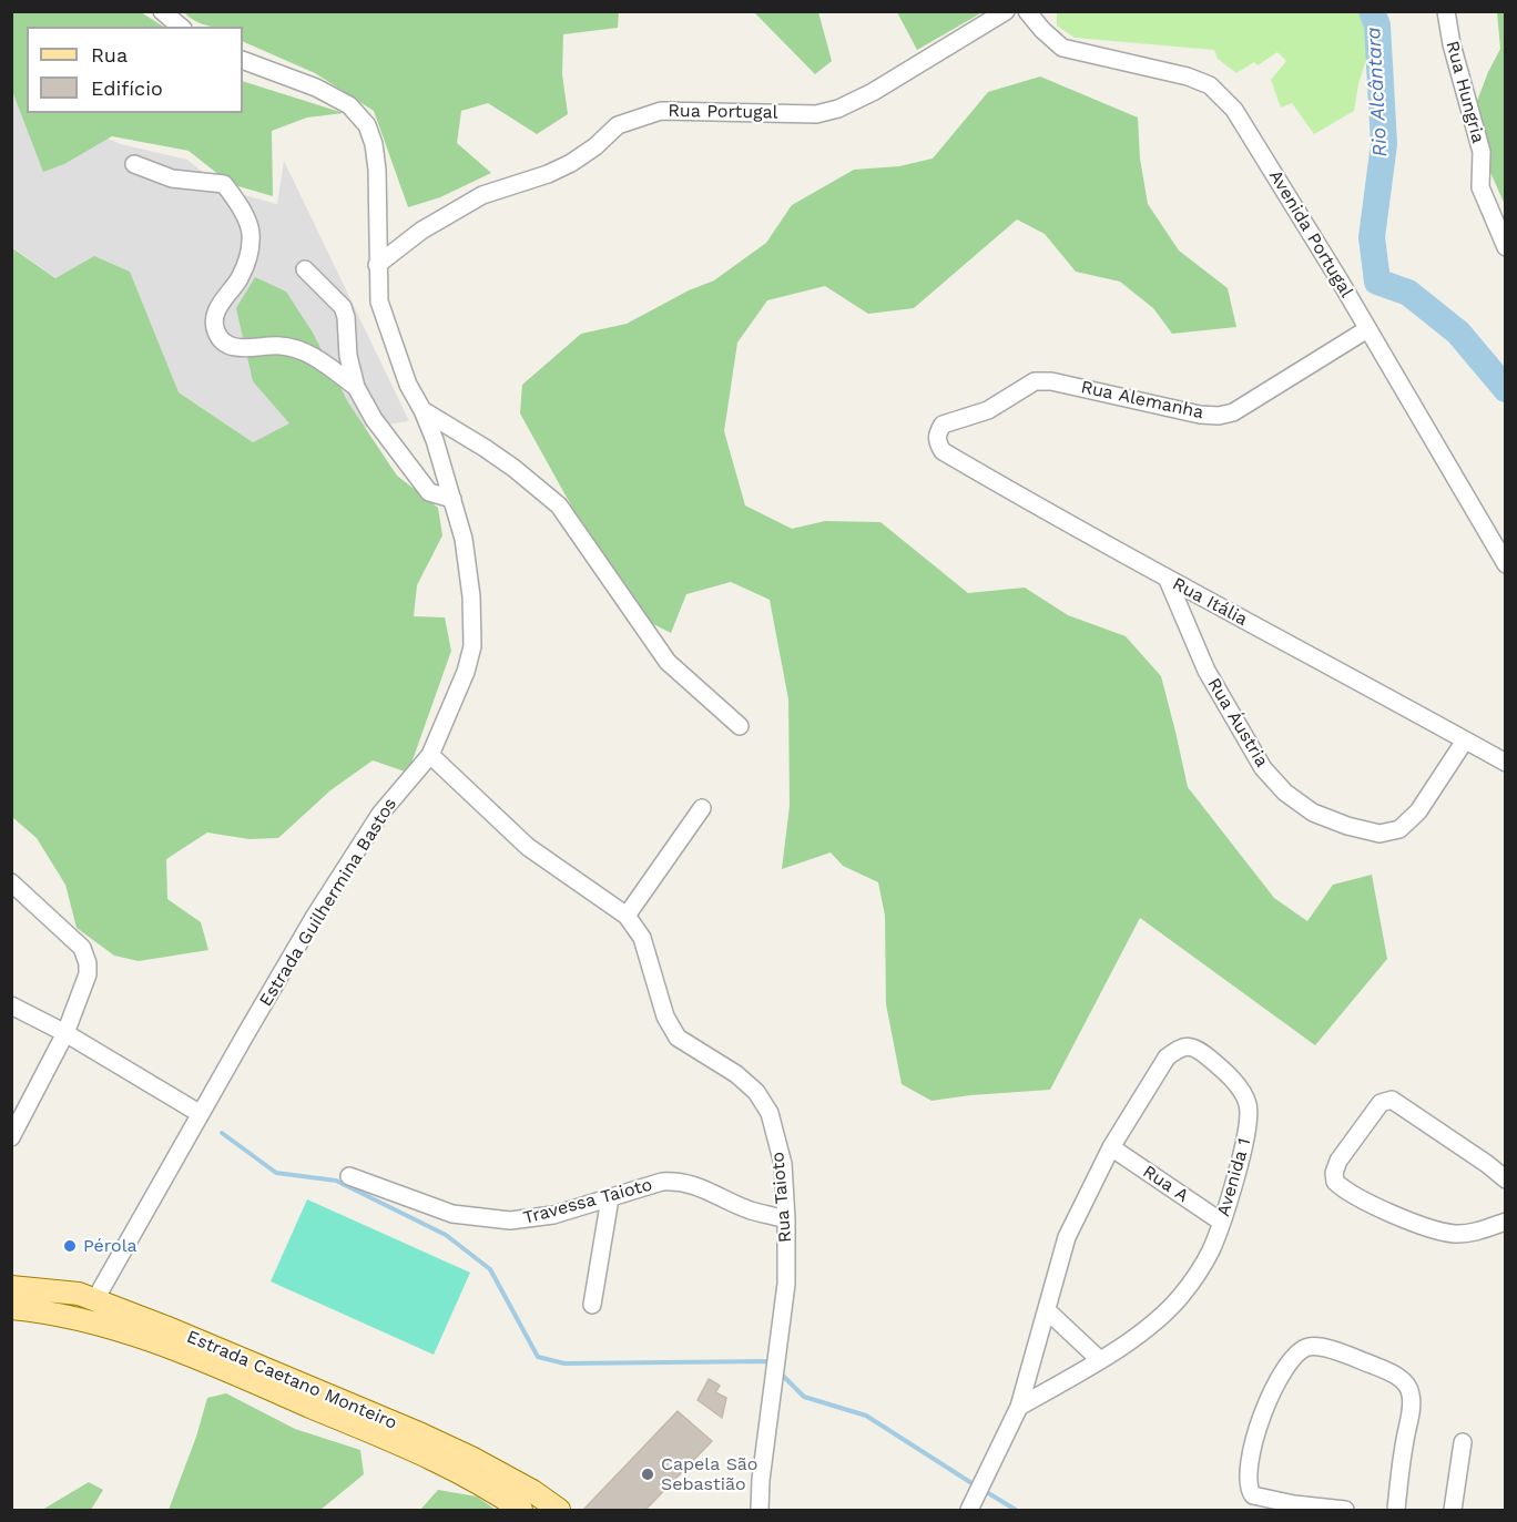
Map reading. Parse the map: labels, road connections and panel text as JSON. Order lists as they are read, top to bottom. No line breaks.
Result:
{"streets":{"main road":["Estrada Caetano Monteiro"],"street":["Rua Hungria","Rua Portugal","Avenida Portugal","Rua Alemanha","Rua Itália","Rua Áustria","Estrada Guilhermina Bastos","Avenida 1","Rua A","Rua Taioto","Travessa Taioto"]},"crossings":[["Rua Portugal","Estrada Guilhermina Bastos"],["Avenida Portugal","Rua Alemanha"],["Rua Alemanha","Rua Itália"],["Rua Itália","Rua Áustria"],["Estrada Guilhermina Bastos","Rua Taioto"],["Estrada Guilhermina Bastos","Estrada Caetano Monteiro"],["Avenida 1","Rua A"],["Rua Taioto","Travessa Taioto"]],"water":["Rio Alcântara"],"places":["Pérola","Capela São Sebastião"],"legend":["Rua","Edifício"]}
